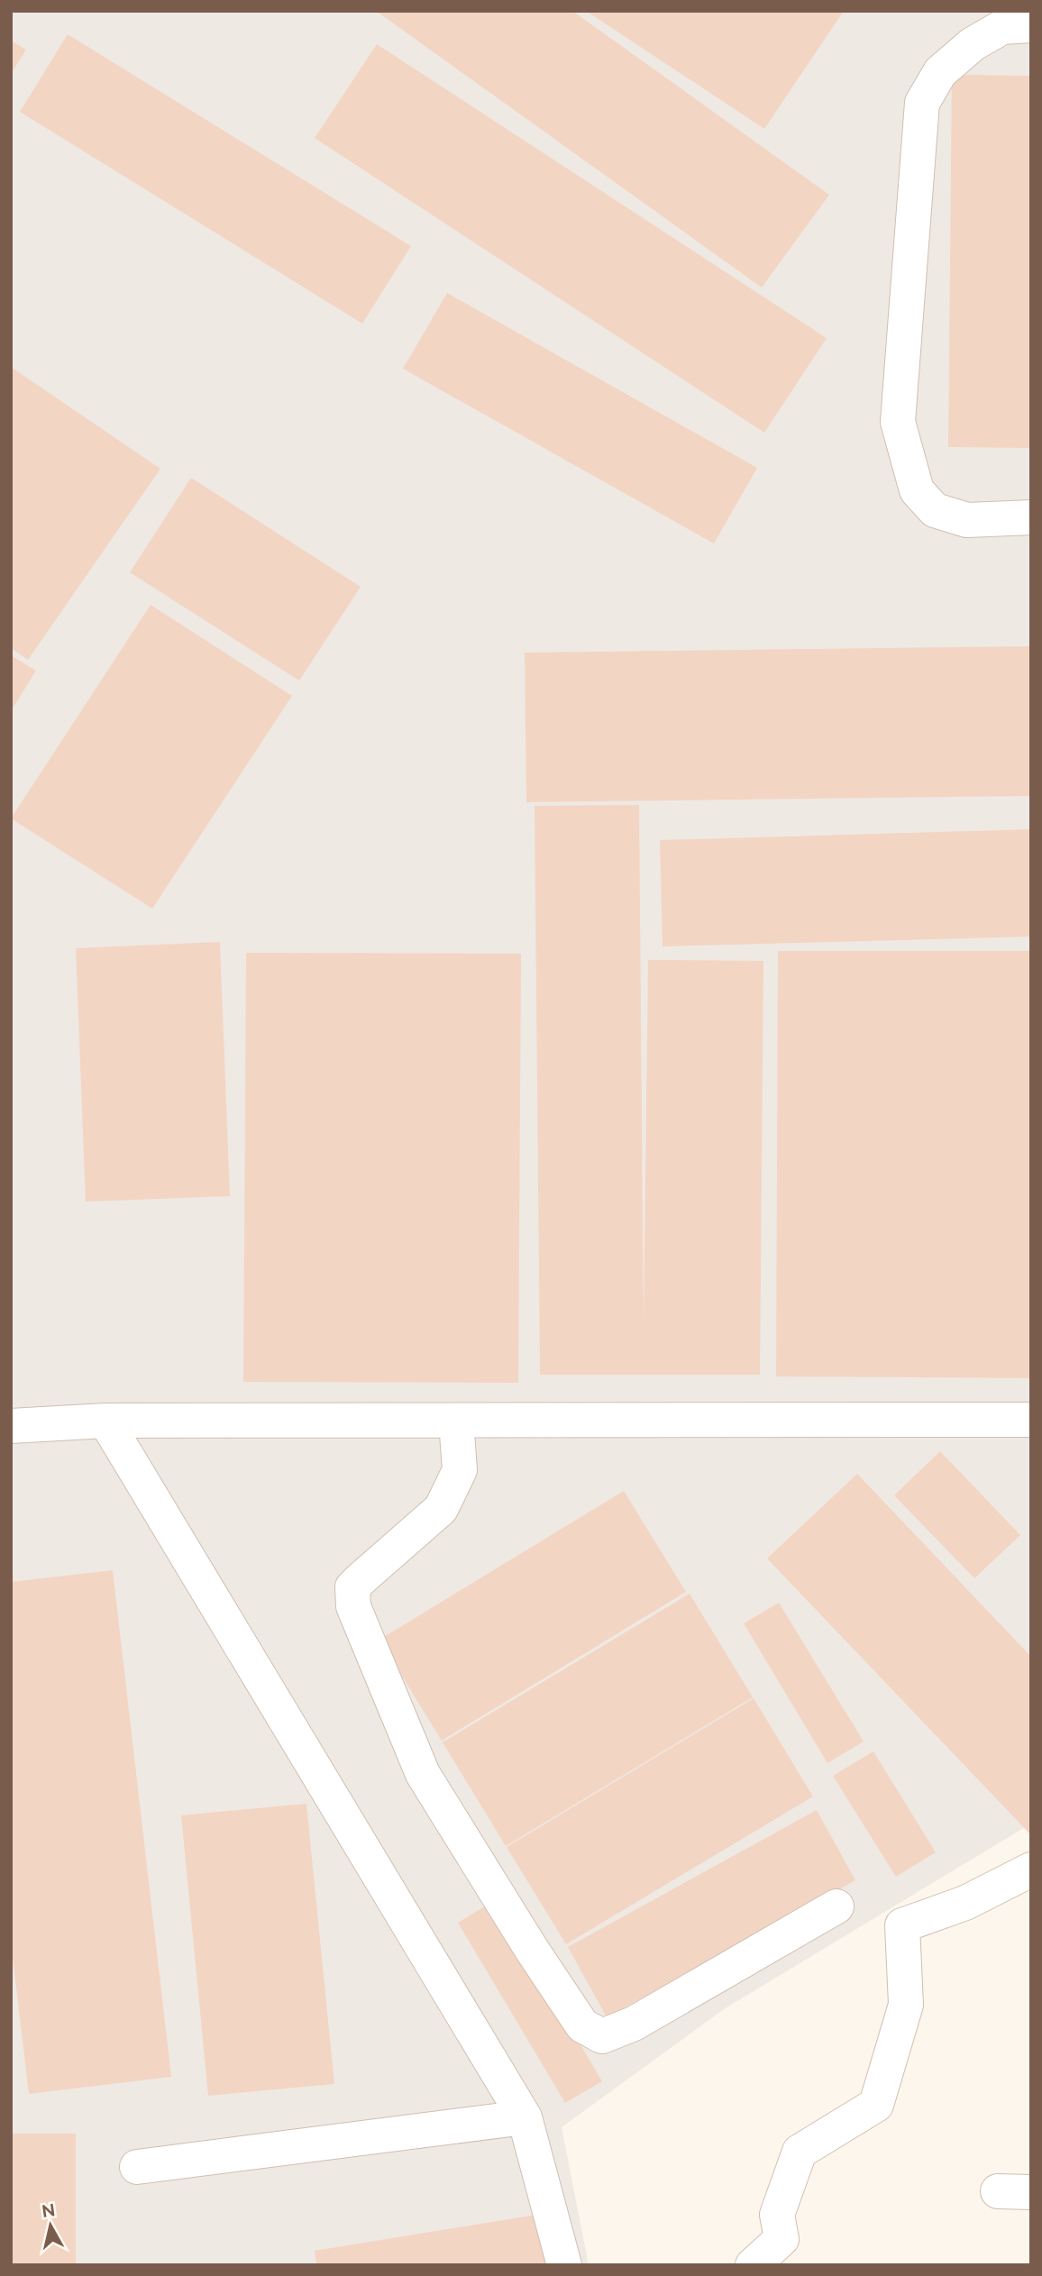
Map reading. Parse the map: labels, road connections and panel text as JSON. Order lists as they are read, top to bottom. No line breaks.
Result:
{"north":"top"}
